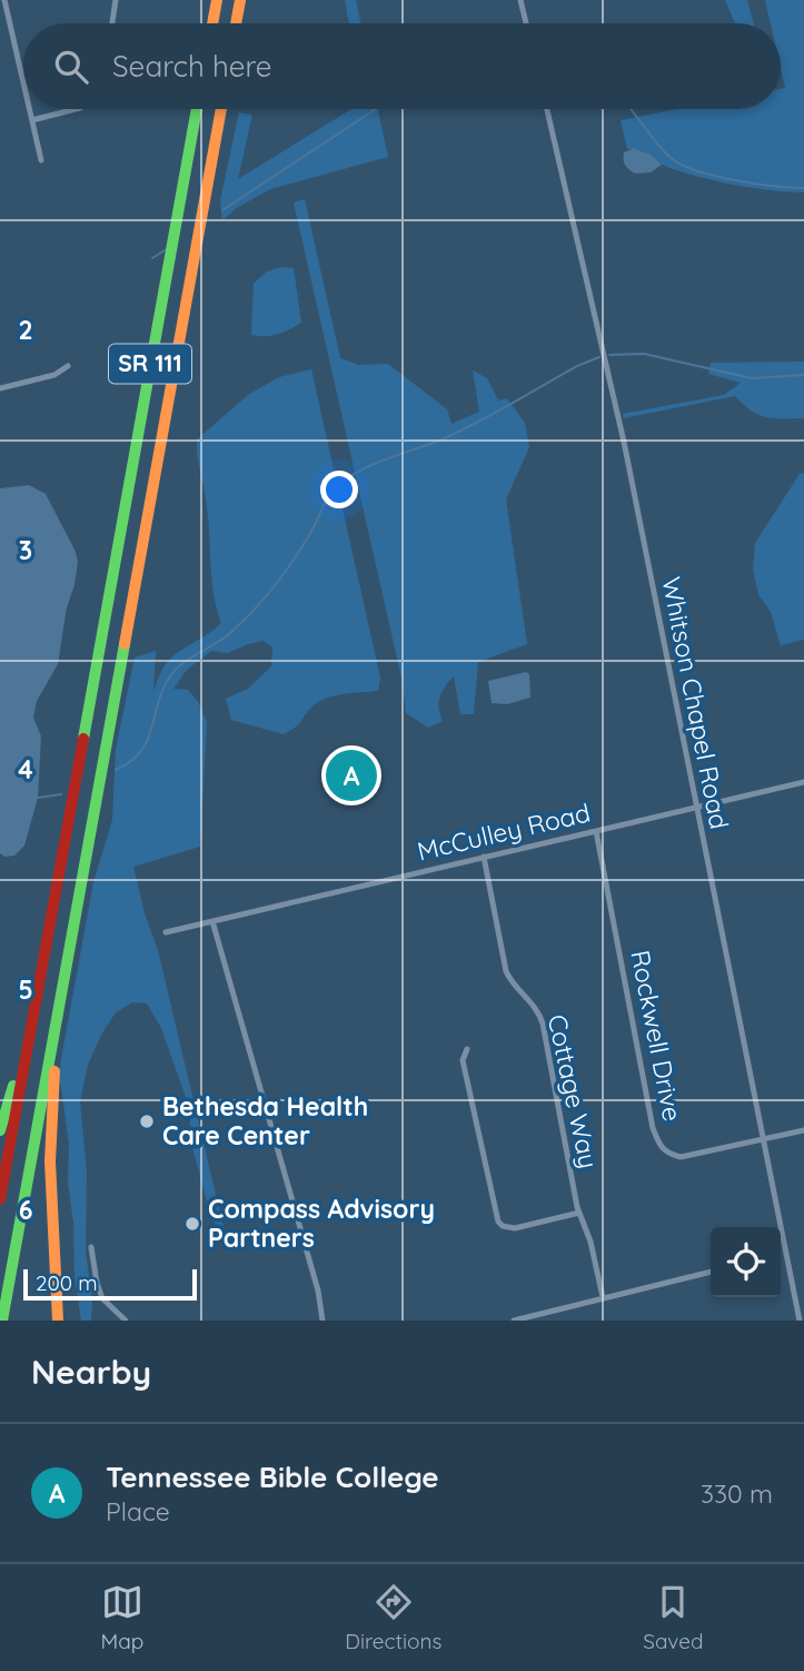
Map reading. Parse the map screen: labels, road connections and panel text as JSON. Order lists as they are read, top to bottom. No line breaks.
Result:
{"streets":{"highway":["SR 111"],"street":["Whitson Chapel Road","McCulley Road","Rockwell Drive","Cottage Way"]},"crossings":[["Whitson Chapel Road","McCulley Road"],["Whitson Chapel Road","Rockwell Drive"],["McCulley Road","Rockwell Drive"],["McCulley Road","Cottage Way"]],"places":["Bethesda Health Care Center","Compass Advisory Partners"],"scale_bar":"200 m","page":{"search":"Search here","pins":"A","scale":"200 m","heading":"Nearby","list":[{"mark":"A","name":"Tennessee Bible College","note":"Place","value":"330 m"}],"nav":["Map","Directions","Saved"]},"grid":{"rows":["2","3","4","5","6"]}}
